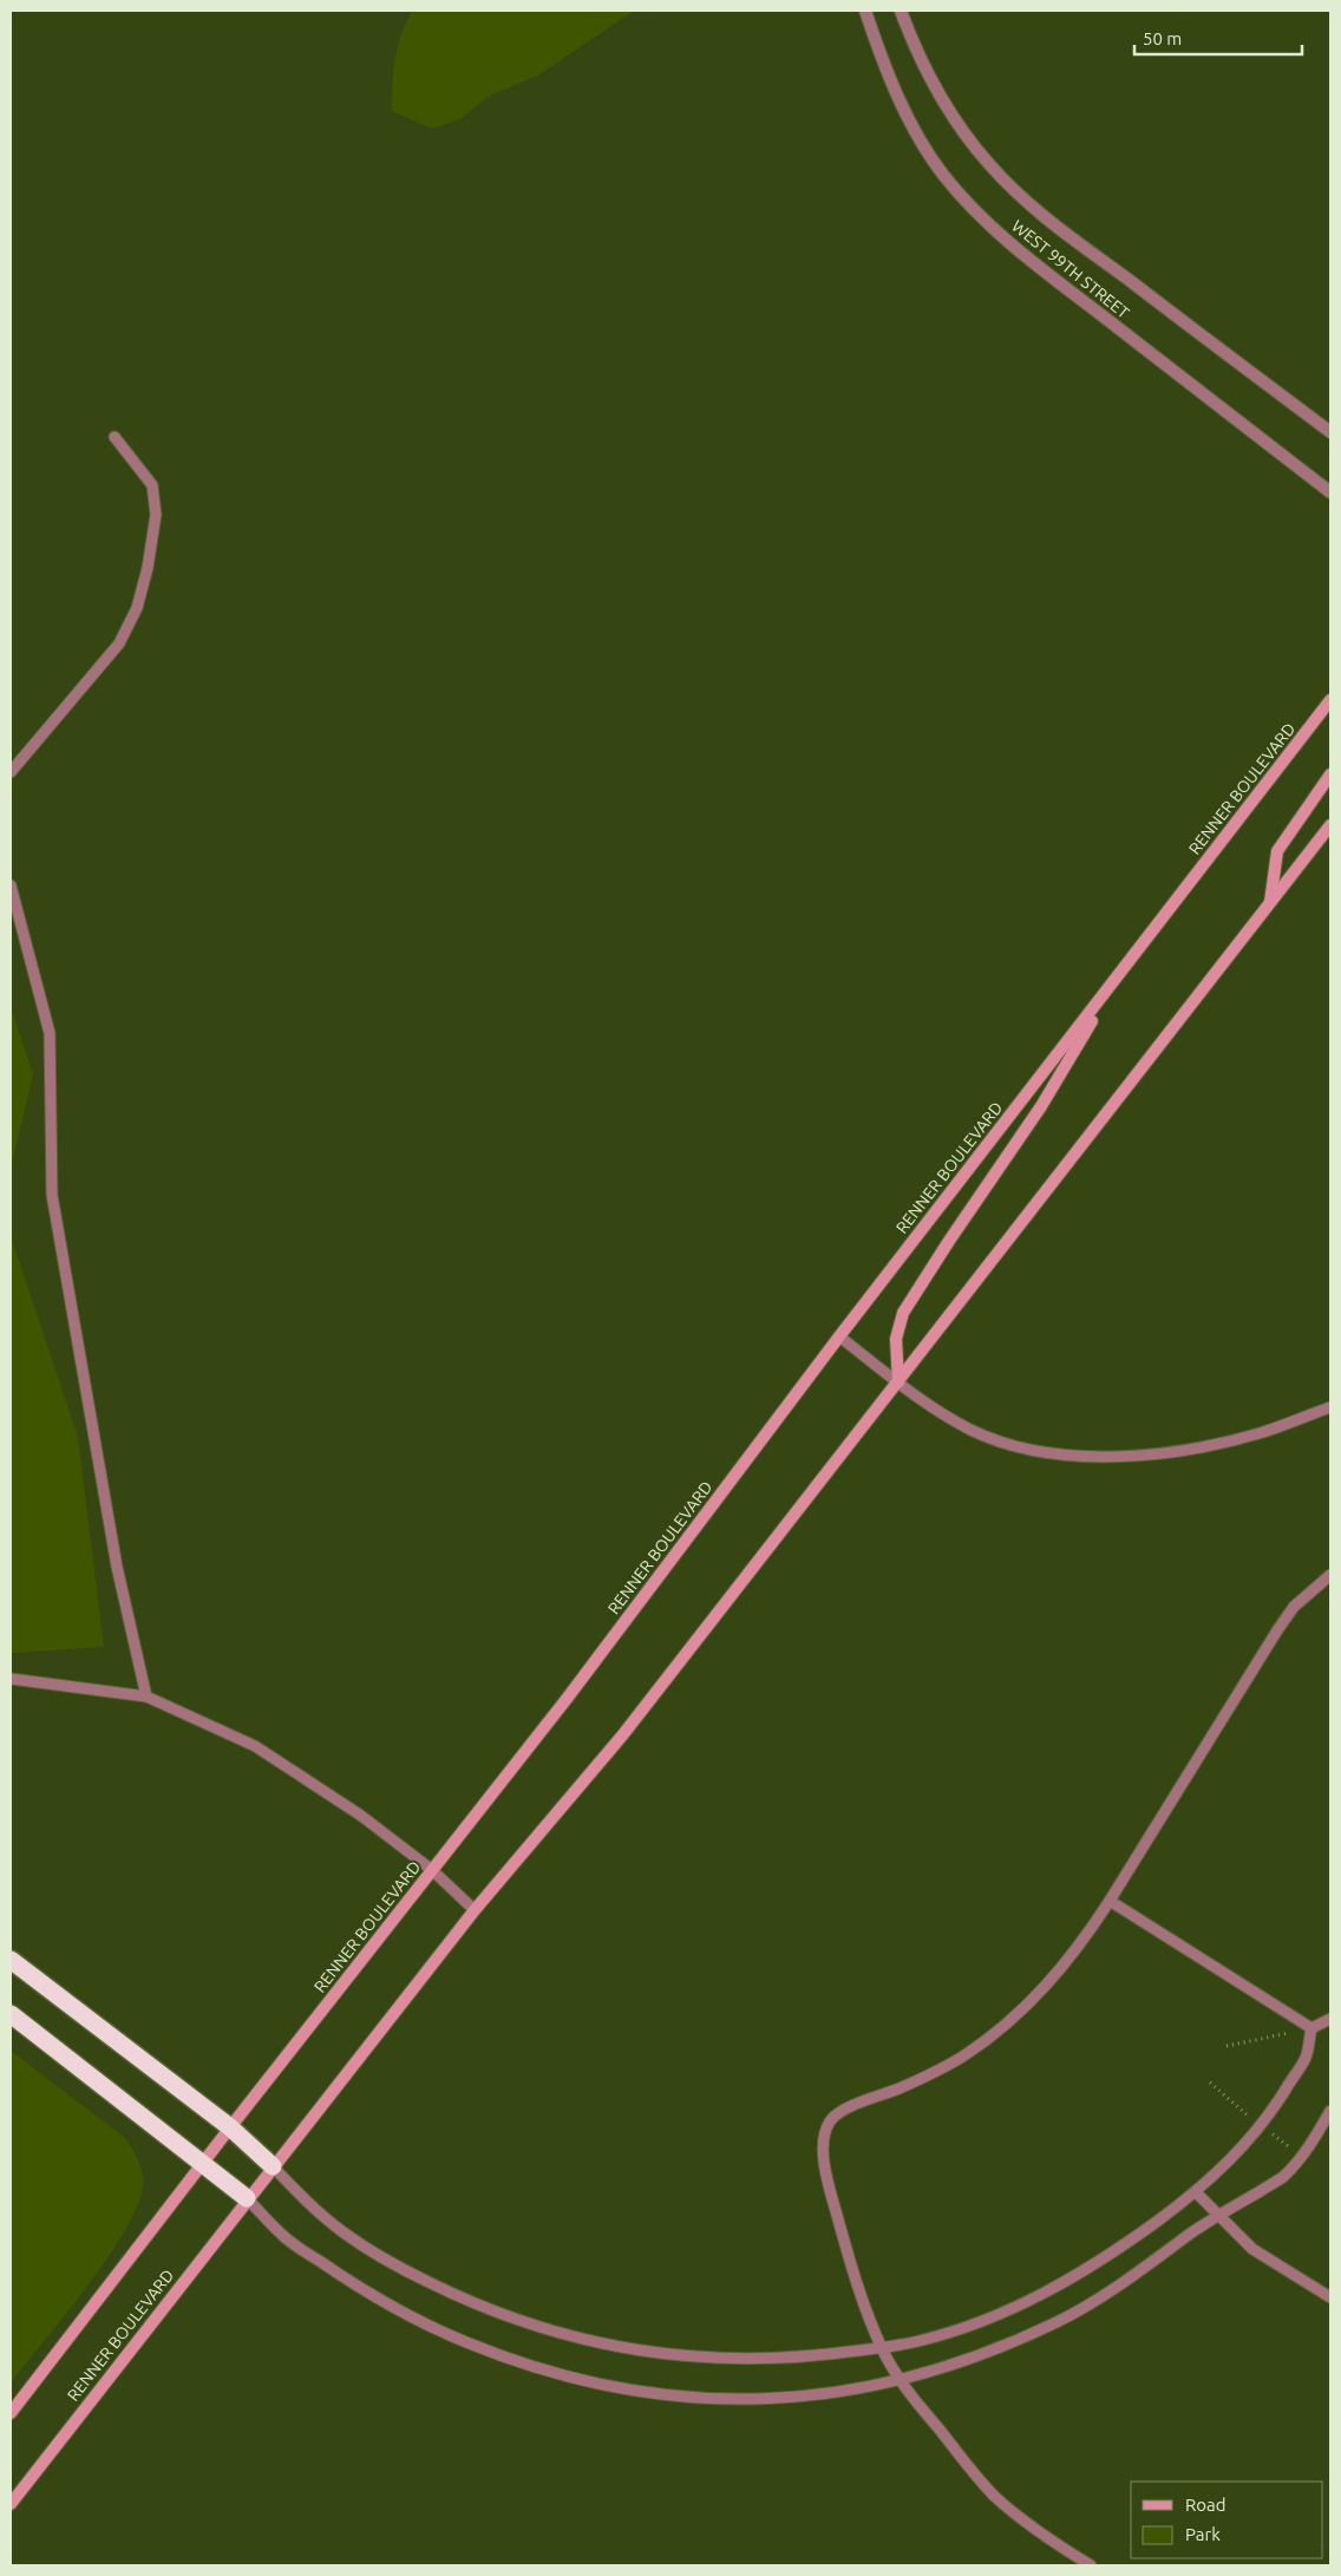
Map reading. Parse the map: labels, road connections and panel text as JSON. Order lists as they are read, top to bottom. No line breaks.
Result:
{"streets":{"main road":["RENNER BOULEVARD"],"street":["WEST 99TH STREET"]},"legend":["Road","Park"],"scale_bar":"50 m"}
